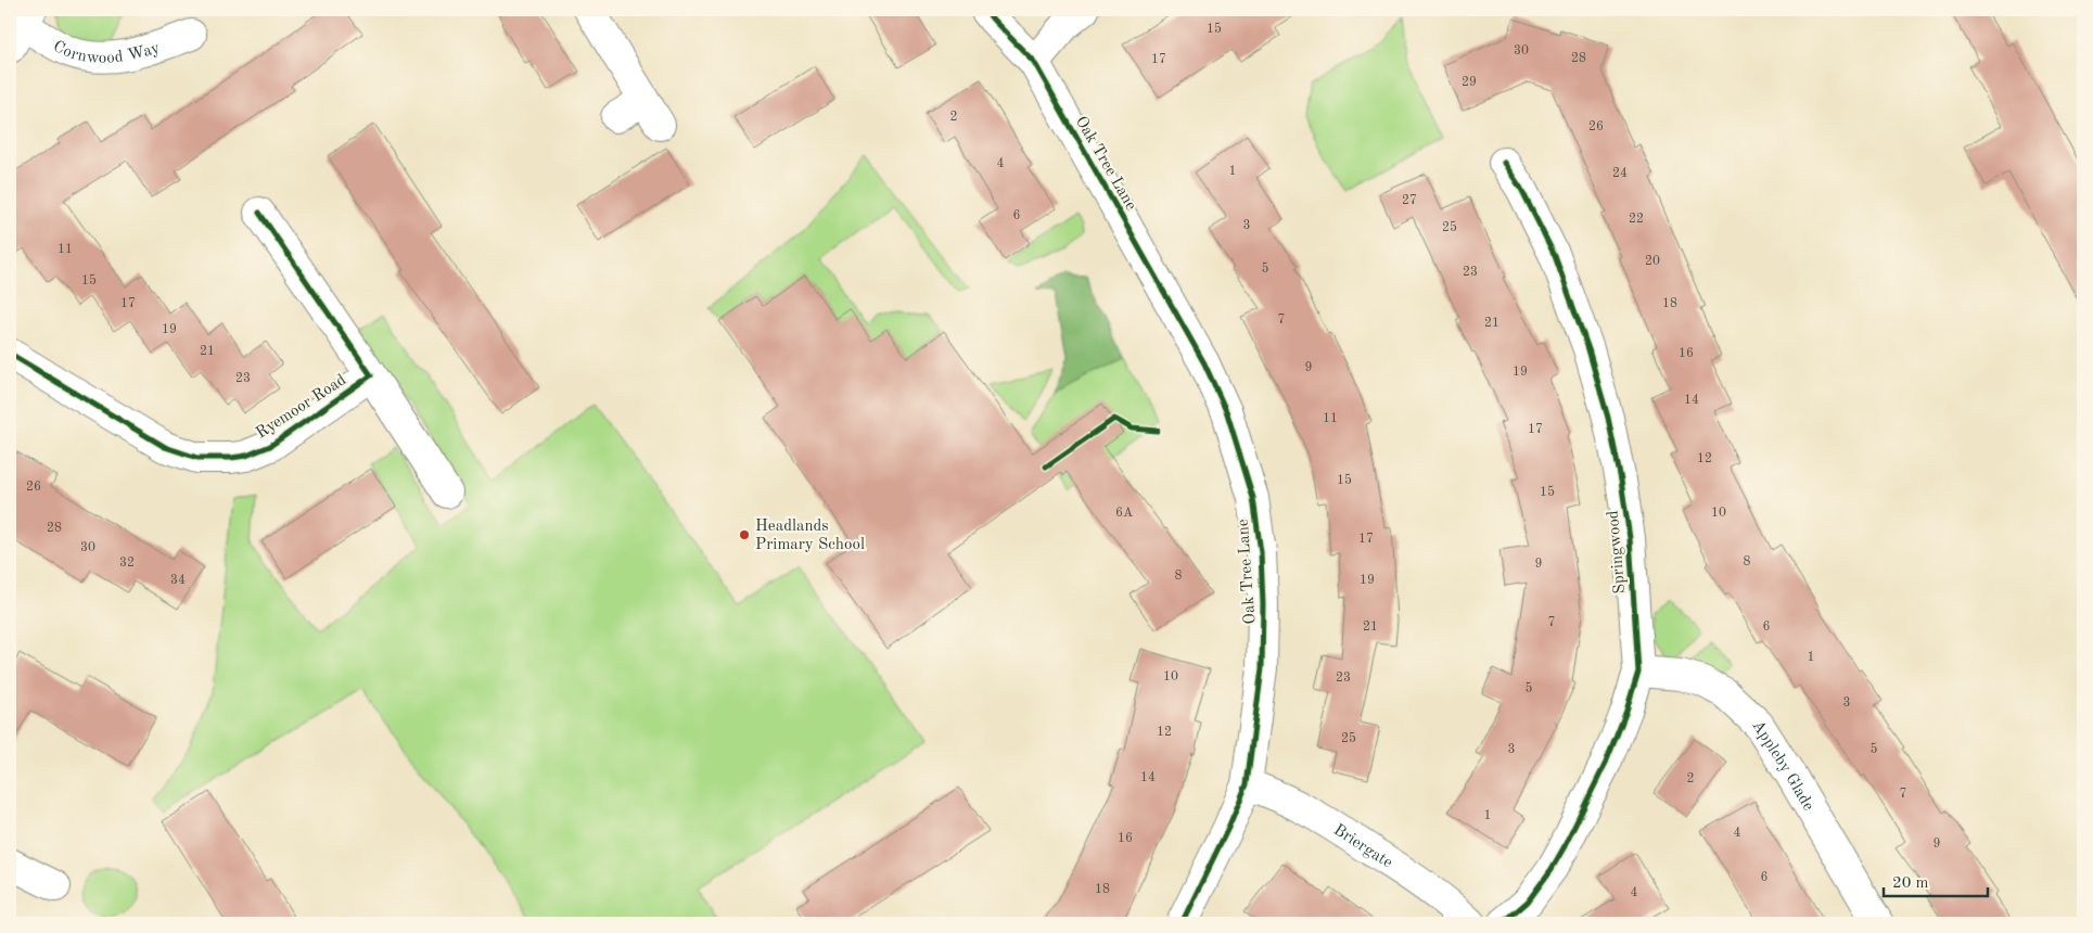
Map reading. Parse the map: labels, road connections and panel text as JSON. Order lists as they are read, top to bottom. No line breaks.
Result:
{"streets":{"street":["Cornwood Way","Oak Tree Lane","Ryemoor Road","Springwood","Appleby Glade","Briergate"]},"crossings":[["Oak Tree Lane","Briergate"],["Springwood","Appleby Glade"]],"places":["Headlands Primary School"],"house_numbers":["15","30","28","17","29","2","26","4","1","24","27","6","22","3","25","11","20","5","23","15","17","18","7","21","19","21","16","9","19","23","14","11","17","12","15","26","15","6A","10","28","17","30","8","32","9","8","34","19","7","21","6","1","10","23","5","3","12","25","3","5","14","2","7","1","4","16","9","6","18","4"],"scale_bar":"20 m"}
